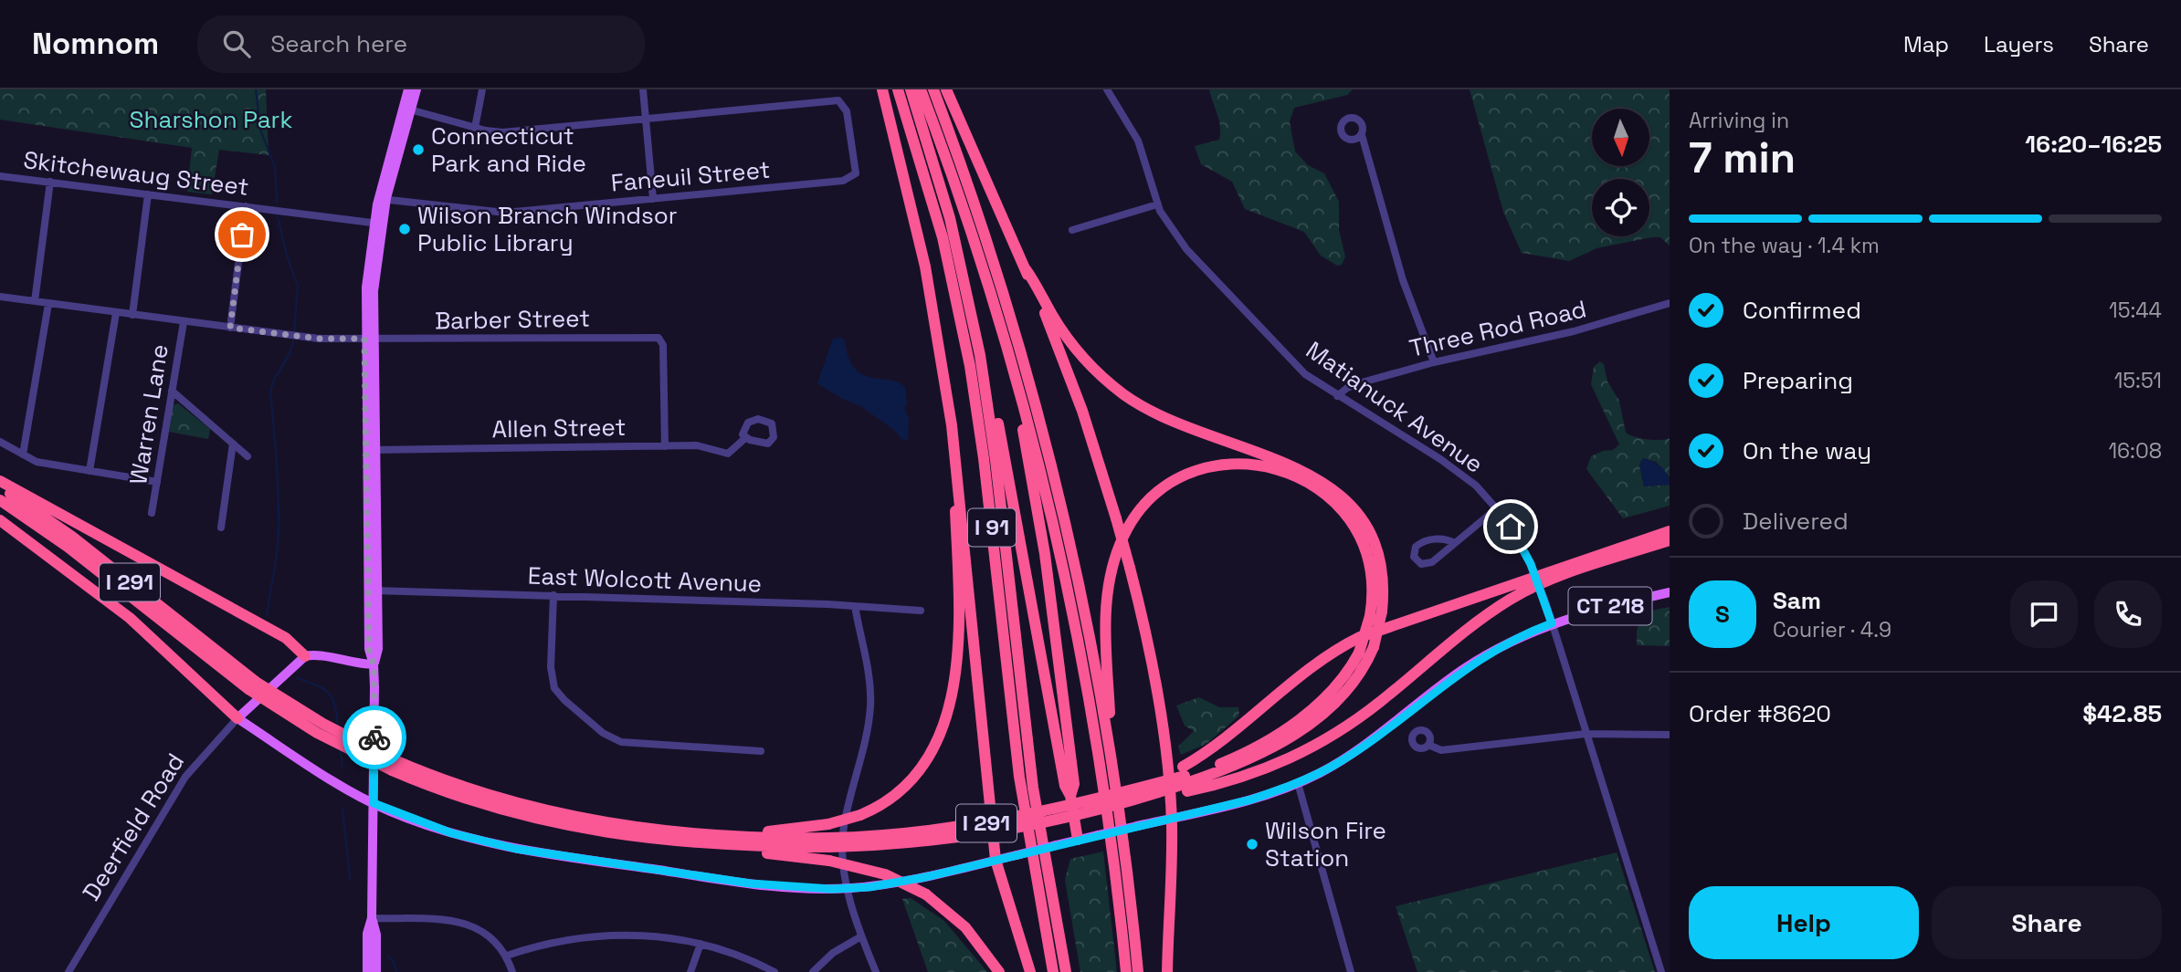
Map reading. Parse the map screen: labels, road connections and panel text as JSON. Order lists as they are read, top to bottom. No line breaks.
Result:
{"streets":{"highway":["I 91","I 291"],"main road":["CT 218","Deerfield Road"],"street":["Skitchewaug Street","Faneuil Street","Barber Street","Three Rod Road","Matianuck Avenue","Warren Lane","Allen Street","East Wolcott Avenue"]},"crossings":[["Barber Street","Warren Lane"],["Barber Street","Allen Street"],["Three Rod Road","Matianuck Avenue"],["Matianuck Avenue","CT 218"]],"parks":["Sharshon Park"],"places":["Connecticut Park and Ride","Wilson Branch Windsor Public Library","Wilson Fire Station"],"north":"bottom","page":{"header":"Nomnom","search":"Search here","nav":["Map","Layers","Share"],"heading":["7 min","Arriving in","16:20–16:25"],"panel":["Sam","Courier · 4.9","Order #8620","$42.85"],"bar":"On the way · 1.4 km","list":[["Confirmed","15:44"],["Preparing","15:51"],["On the way","16:08"],"Delivered"],"round":"S","buttons":["Help","Share"]}}
